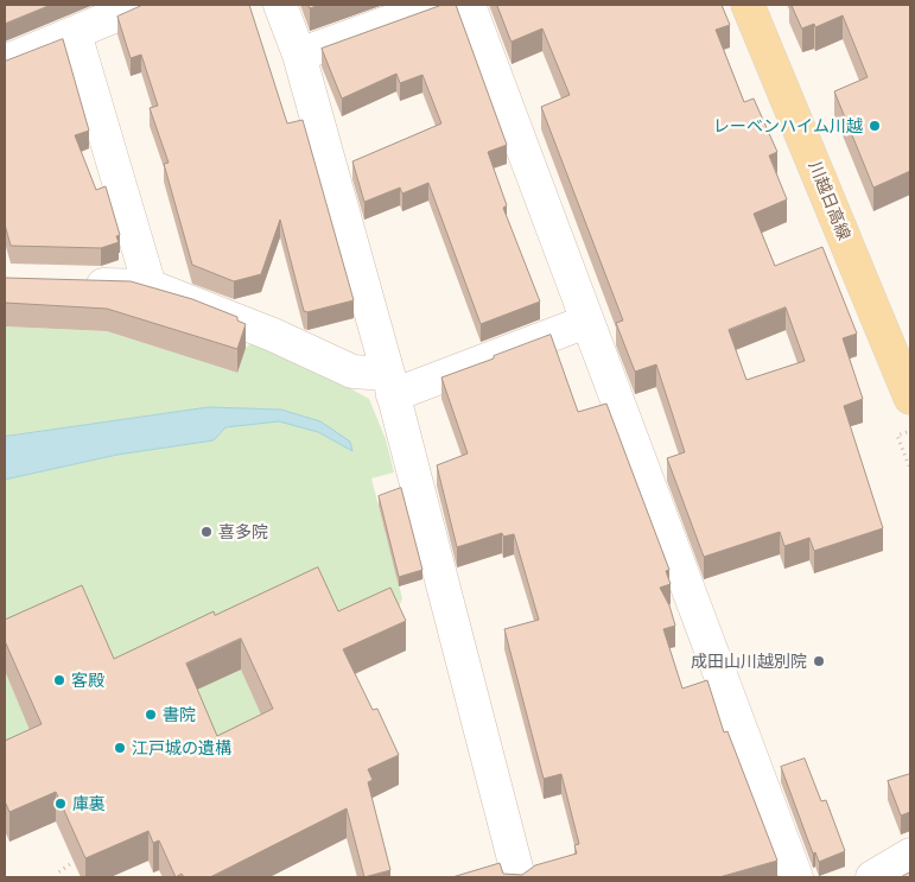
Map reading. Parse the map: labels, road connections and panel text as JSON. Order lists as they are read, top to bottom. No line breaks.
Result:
{"streets":{"main road":["川越日高線"]},"places":["レーベンハイム川越","喜多院","成田山川越別院","客殿","書院","江戸城の遺構","庫裏"]}
